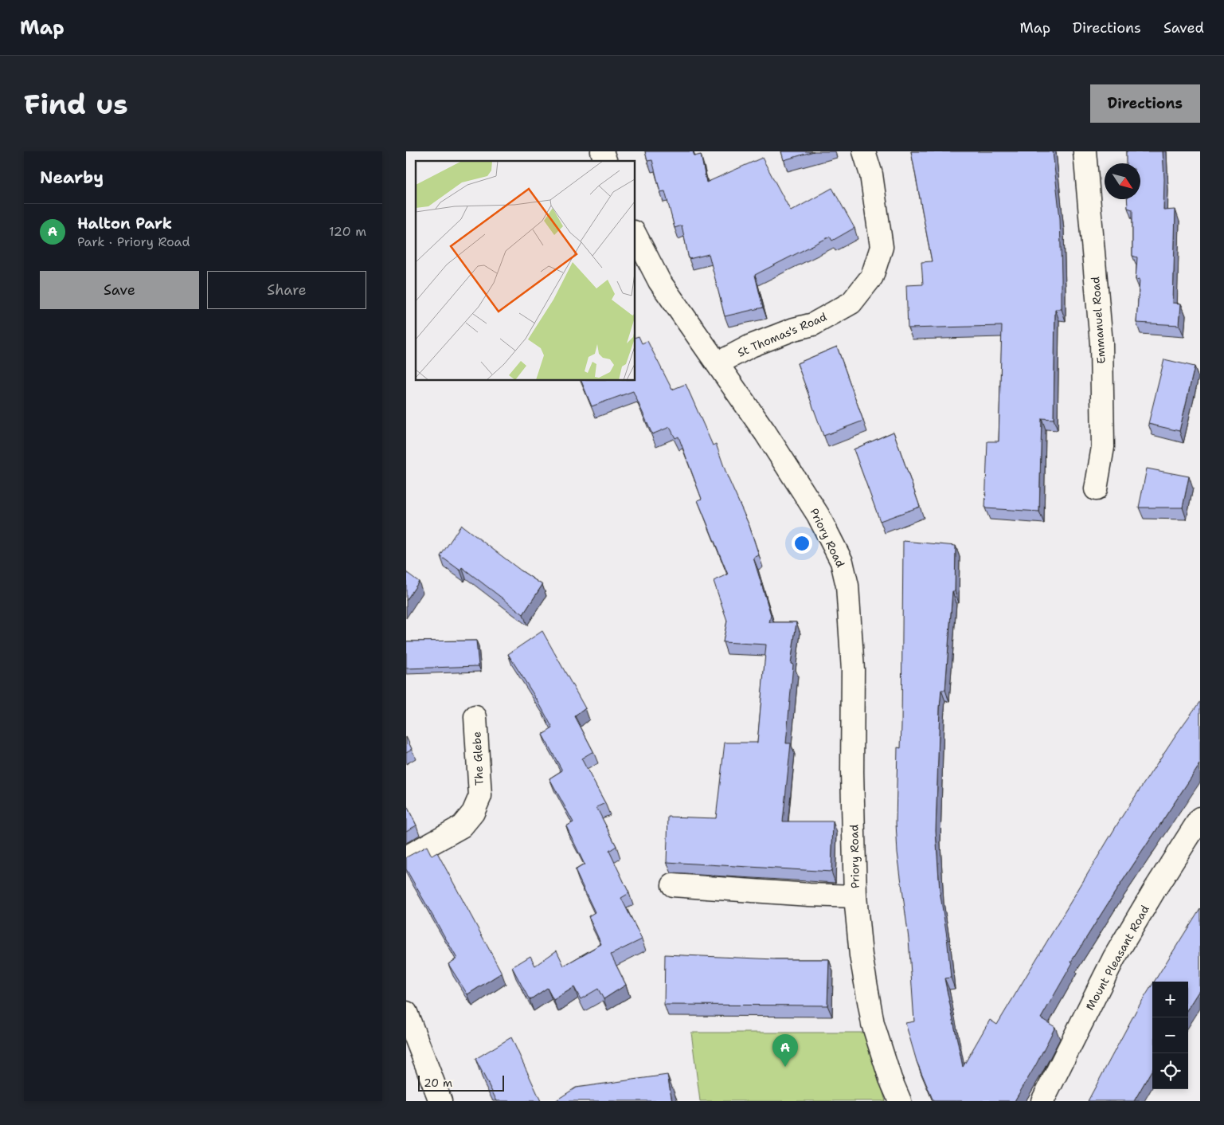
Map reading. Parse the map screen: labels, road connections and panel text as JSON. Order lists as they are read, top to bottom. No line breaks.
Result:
{"streets":{"street":["Emmanuel Road","St Thomas's Road","Priory Road","The Glebe","Mount Pleasant Road"]},"crossings":[["St Thomas's Road","Priory Road"]],"scale_bar":"20 m","north":"bottom right","page":{"header":"Map","nav":["Map","Directions","Saved"],"buttons":["Directions",["Save","Share"]],"title":"Find us","heading":"Nearby","list":[{"mark":"A","name":"Halton Park","note":"Park · Priory Road","value":"120 m"}],"map_buttons":["+","−"],"pins":"A","scale":"20 m"}}
